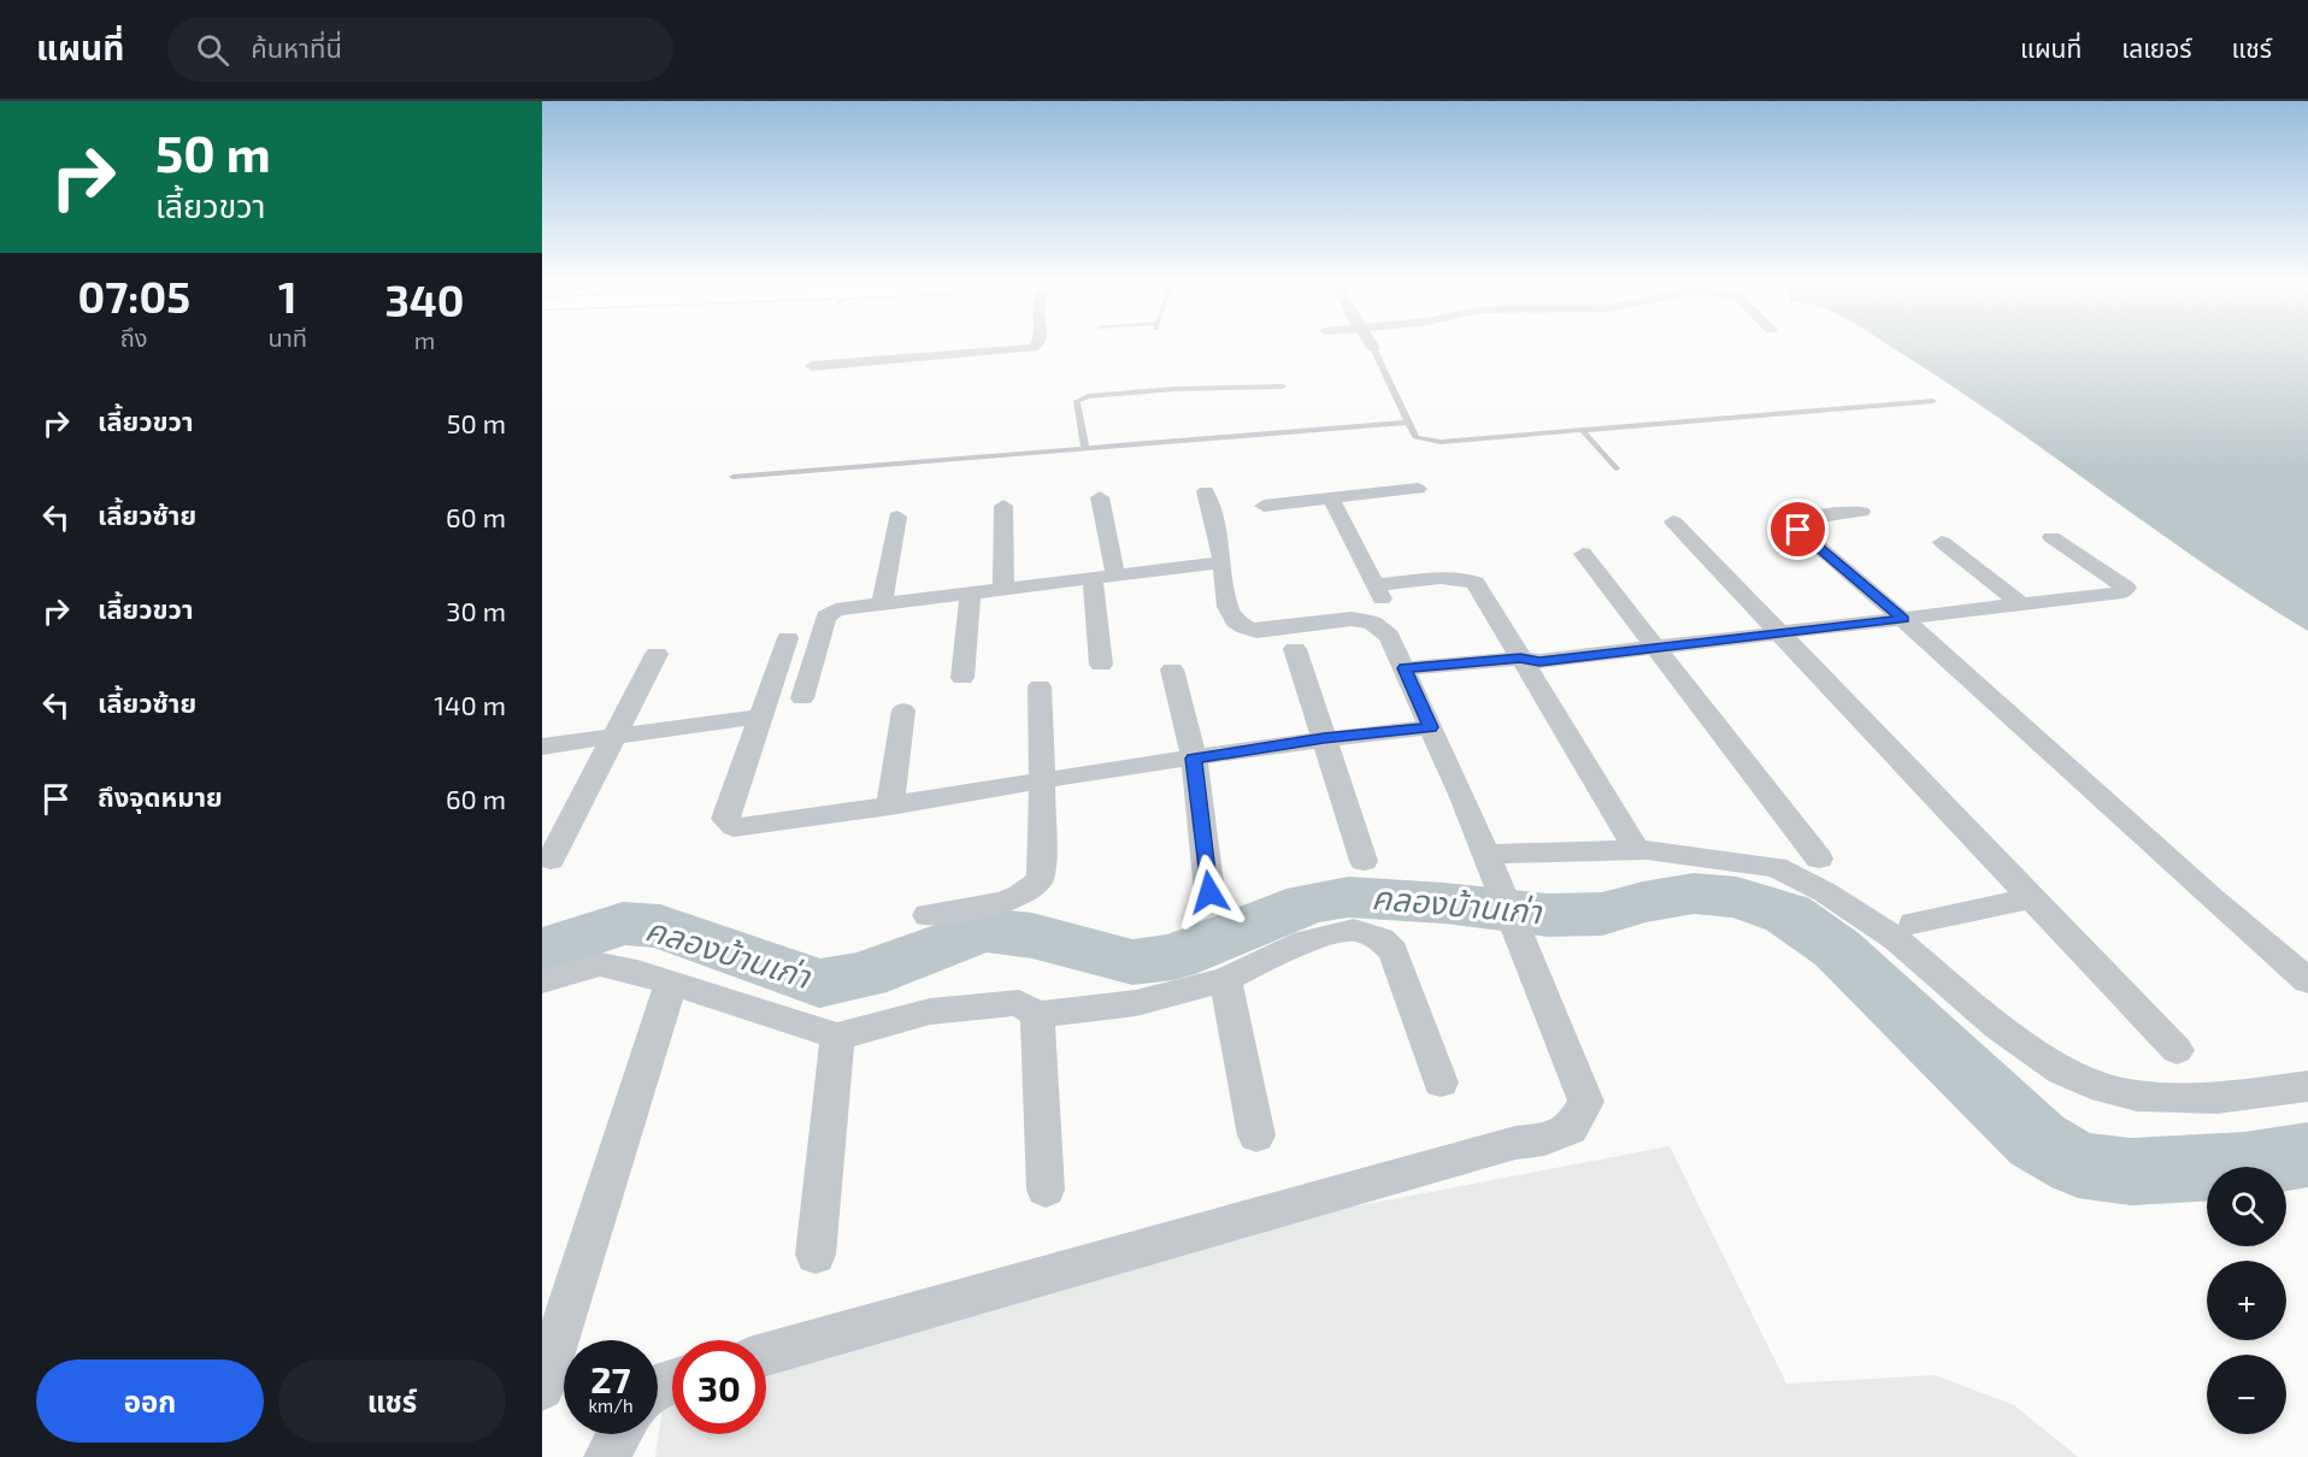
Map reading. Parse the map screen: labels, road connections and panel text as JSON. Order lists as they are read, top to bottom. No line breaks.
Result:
{"water":["คลองบ้านเก่า"],"page":{"header":"แผนที่","search":"ค้นหาที่นี่","nav":["แผนที่","เลเยอร์","แชร์"],"turn":["50 m","เลี้ยวขวา"],"eta":["07:05","ถึง","1","นาที","340","m"],"list":[{"name":"เลี้ยวขวา","value":"50 m"},{"name":"เลี้ยวซ้าย","value":"60 m"},{"name":"เลี้ยวขวา","value":"30 m"},{"name":"เลี้ยวซ้าย","value":"140 m"},{"name":"ถึงจุดหมาย","value":"60 m"}],"map_buttons":["+","−"],"speed":"27 km/h","limit":"30","buttons":["ออก","แชร์"]}}
